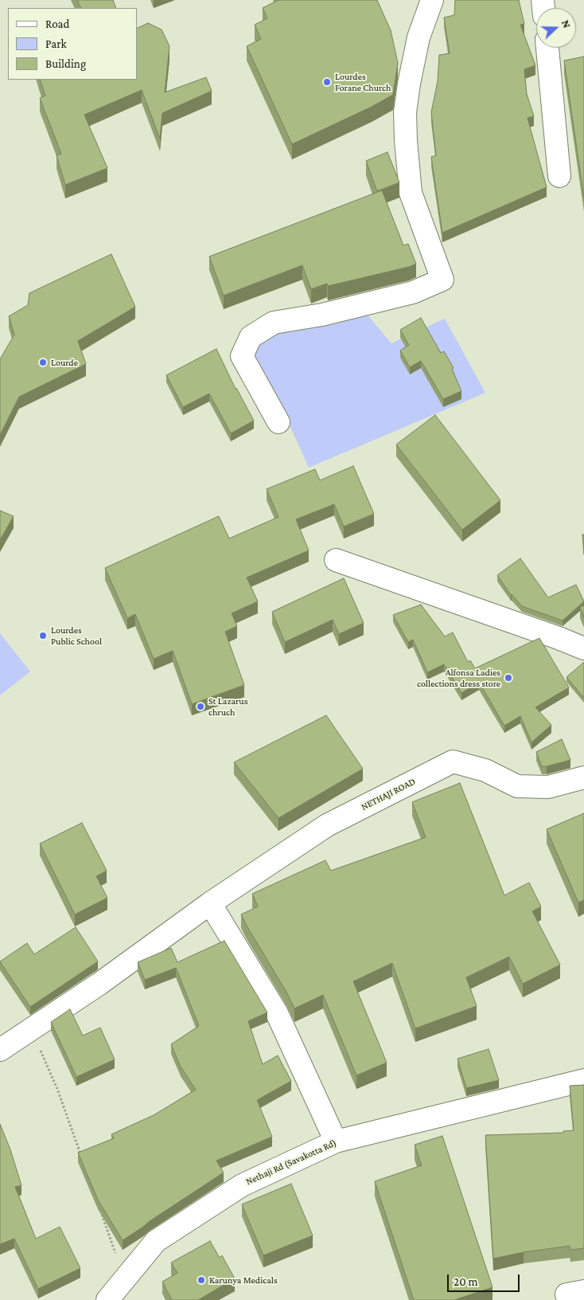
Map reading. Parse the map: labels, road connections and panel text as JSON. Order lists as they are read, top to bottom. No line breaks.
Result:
{"streets":{"street":["NETHAJI ROAD","Nethaji Rd (Savakotta Rd)"]},"places":["Lourdes Forane Church","Lourde","Lourdes Public School","Alfonsa Ladies collections dress store","St Lazarus chruch","Karunya Medicals"],"legend":["Road","Park","Building"],"scale_bar":"20 m","north":"right"}
